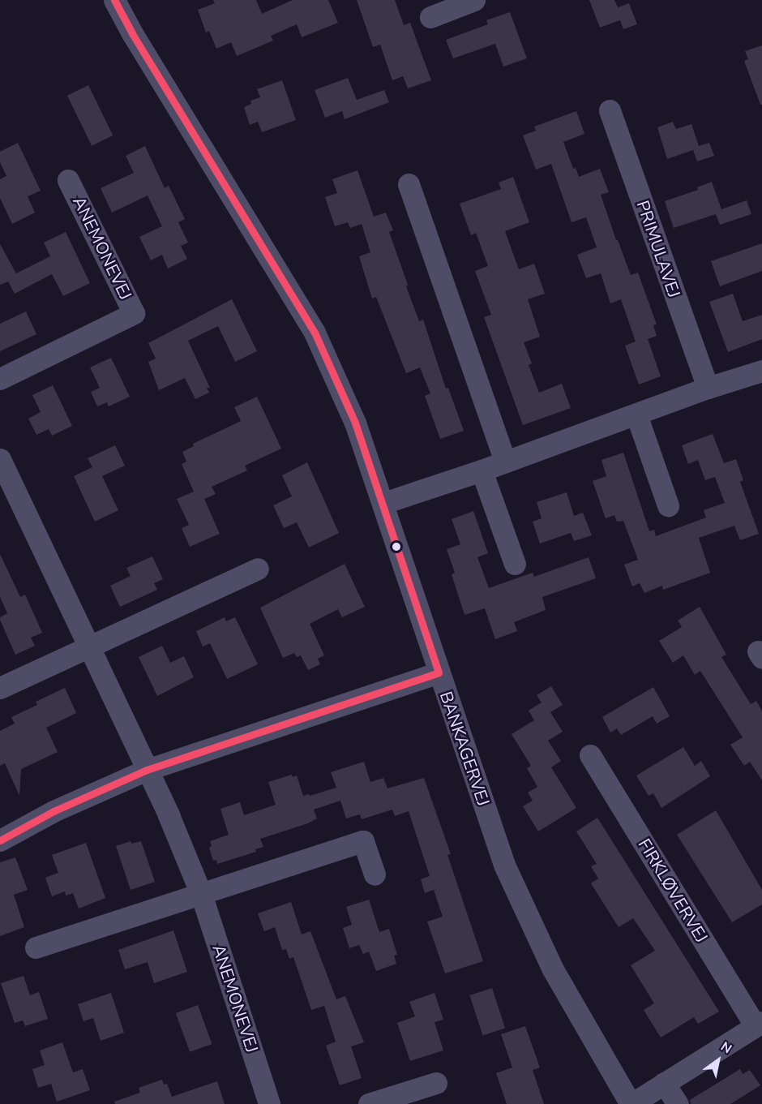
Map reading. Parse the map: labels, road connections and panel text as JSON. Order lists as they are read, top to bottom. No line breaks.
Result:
{"streets":{"street":["ANEMONEVEJ","PRIMULAVEJ","BANKAGERVEJ","FIRKLØVERVEJ"]},"crossings":[["BANKAGERVEJ","FIRKLØVERVEJ"]],"north":"top right"}
